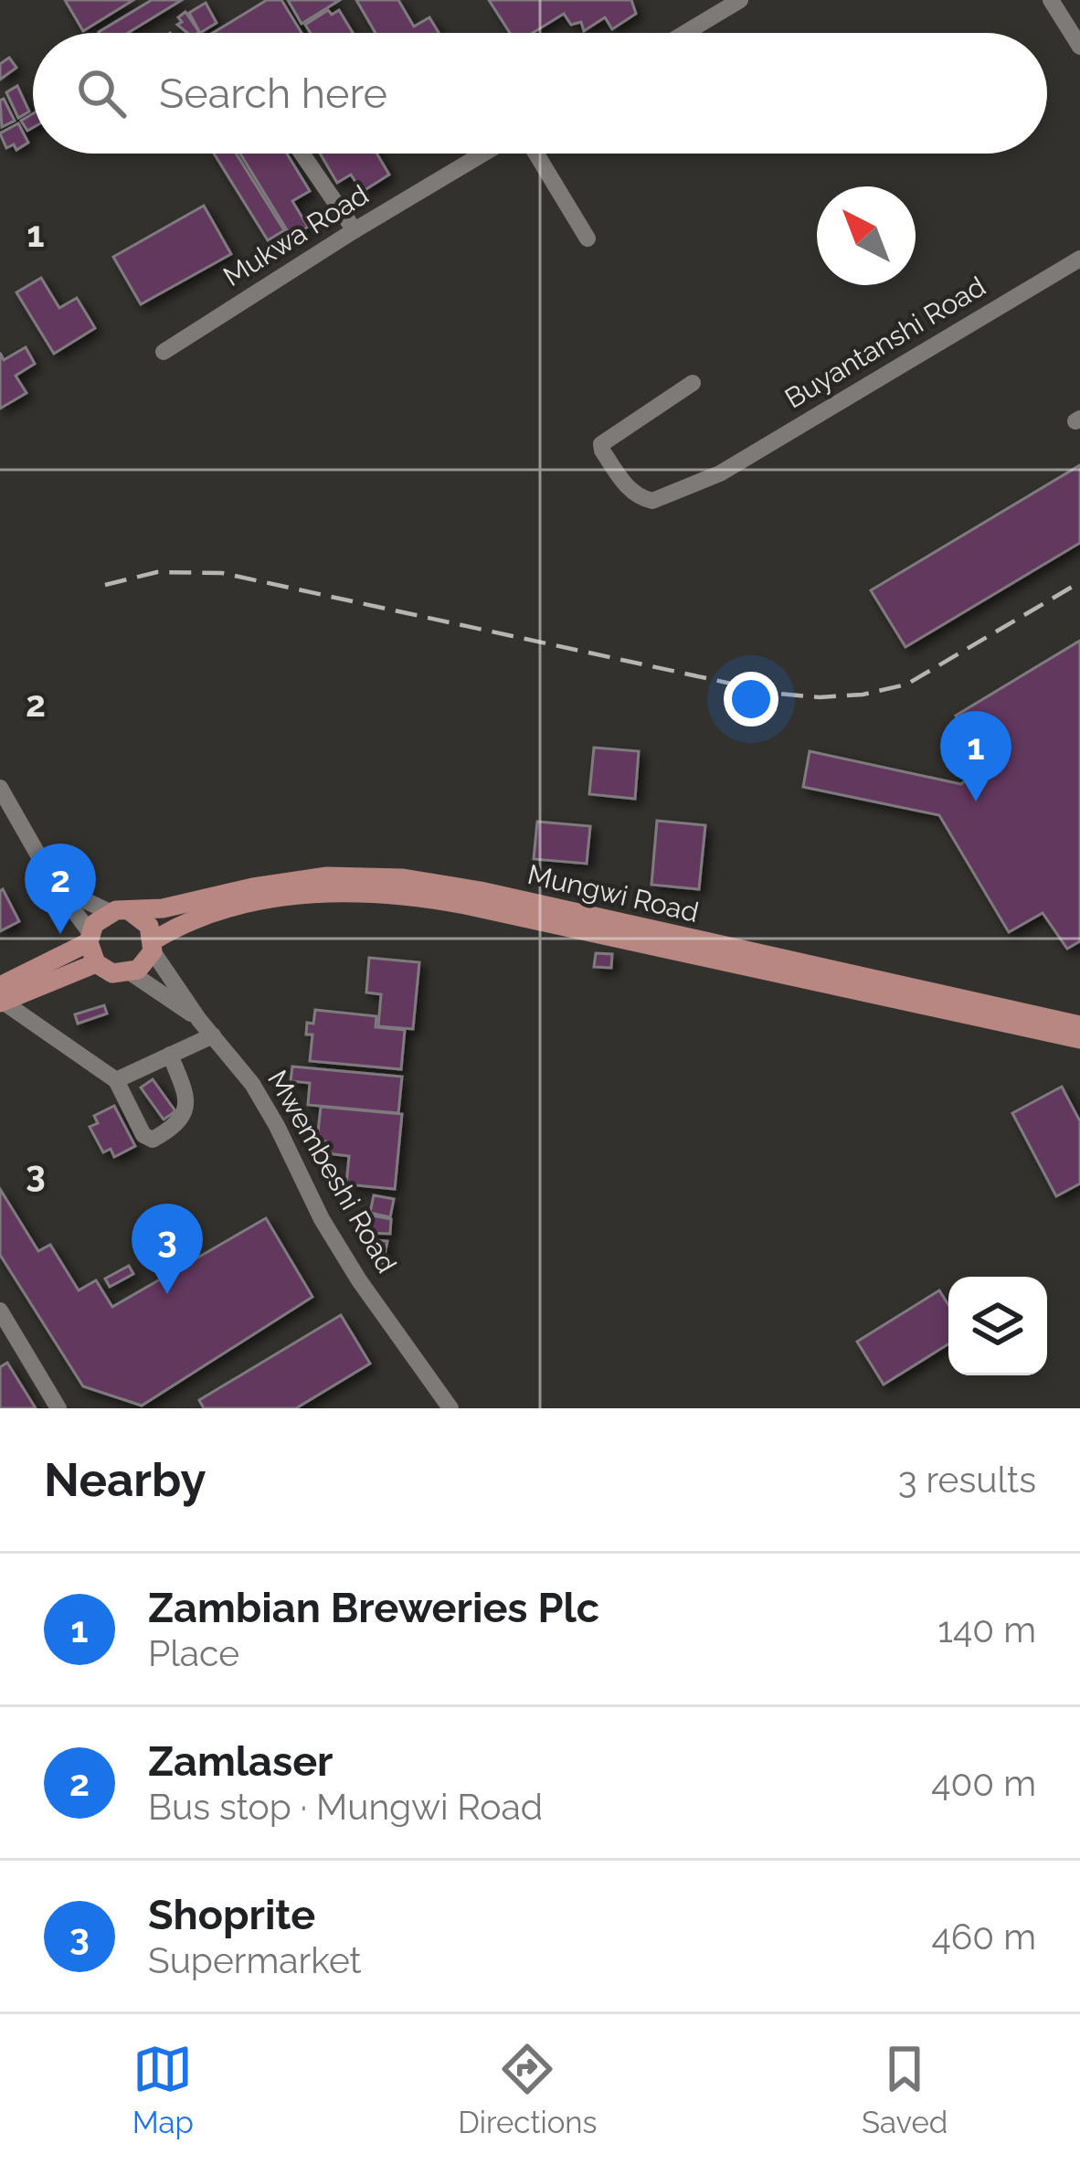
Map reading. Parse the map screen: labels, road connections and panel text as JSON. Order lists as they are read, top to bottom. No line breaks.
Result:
{"streets":{"main road":["Mungwi Road"],"street":["Mukwa Road","Buyantanshi Road","Mwembeshi Road"]},"north":"top left","page":{"search":"Search here","pins":["1","2","3"],"heading":["Nearby","3 results"],"list":[{"mark":"1","name":"Zambian Breweries Plc","note":"Place","value":"140 m"},{"mark":"2","name":"Zamlaser","note":"Bus stop · Mungwi Road","value":"400 m"},{"mark":"3","name":"Shoprite","note":"Supermarket","value":"460 m"}],"nav":["Map","Directions","Saved"]},"grid":{"rows":["1","2","3"]}}
